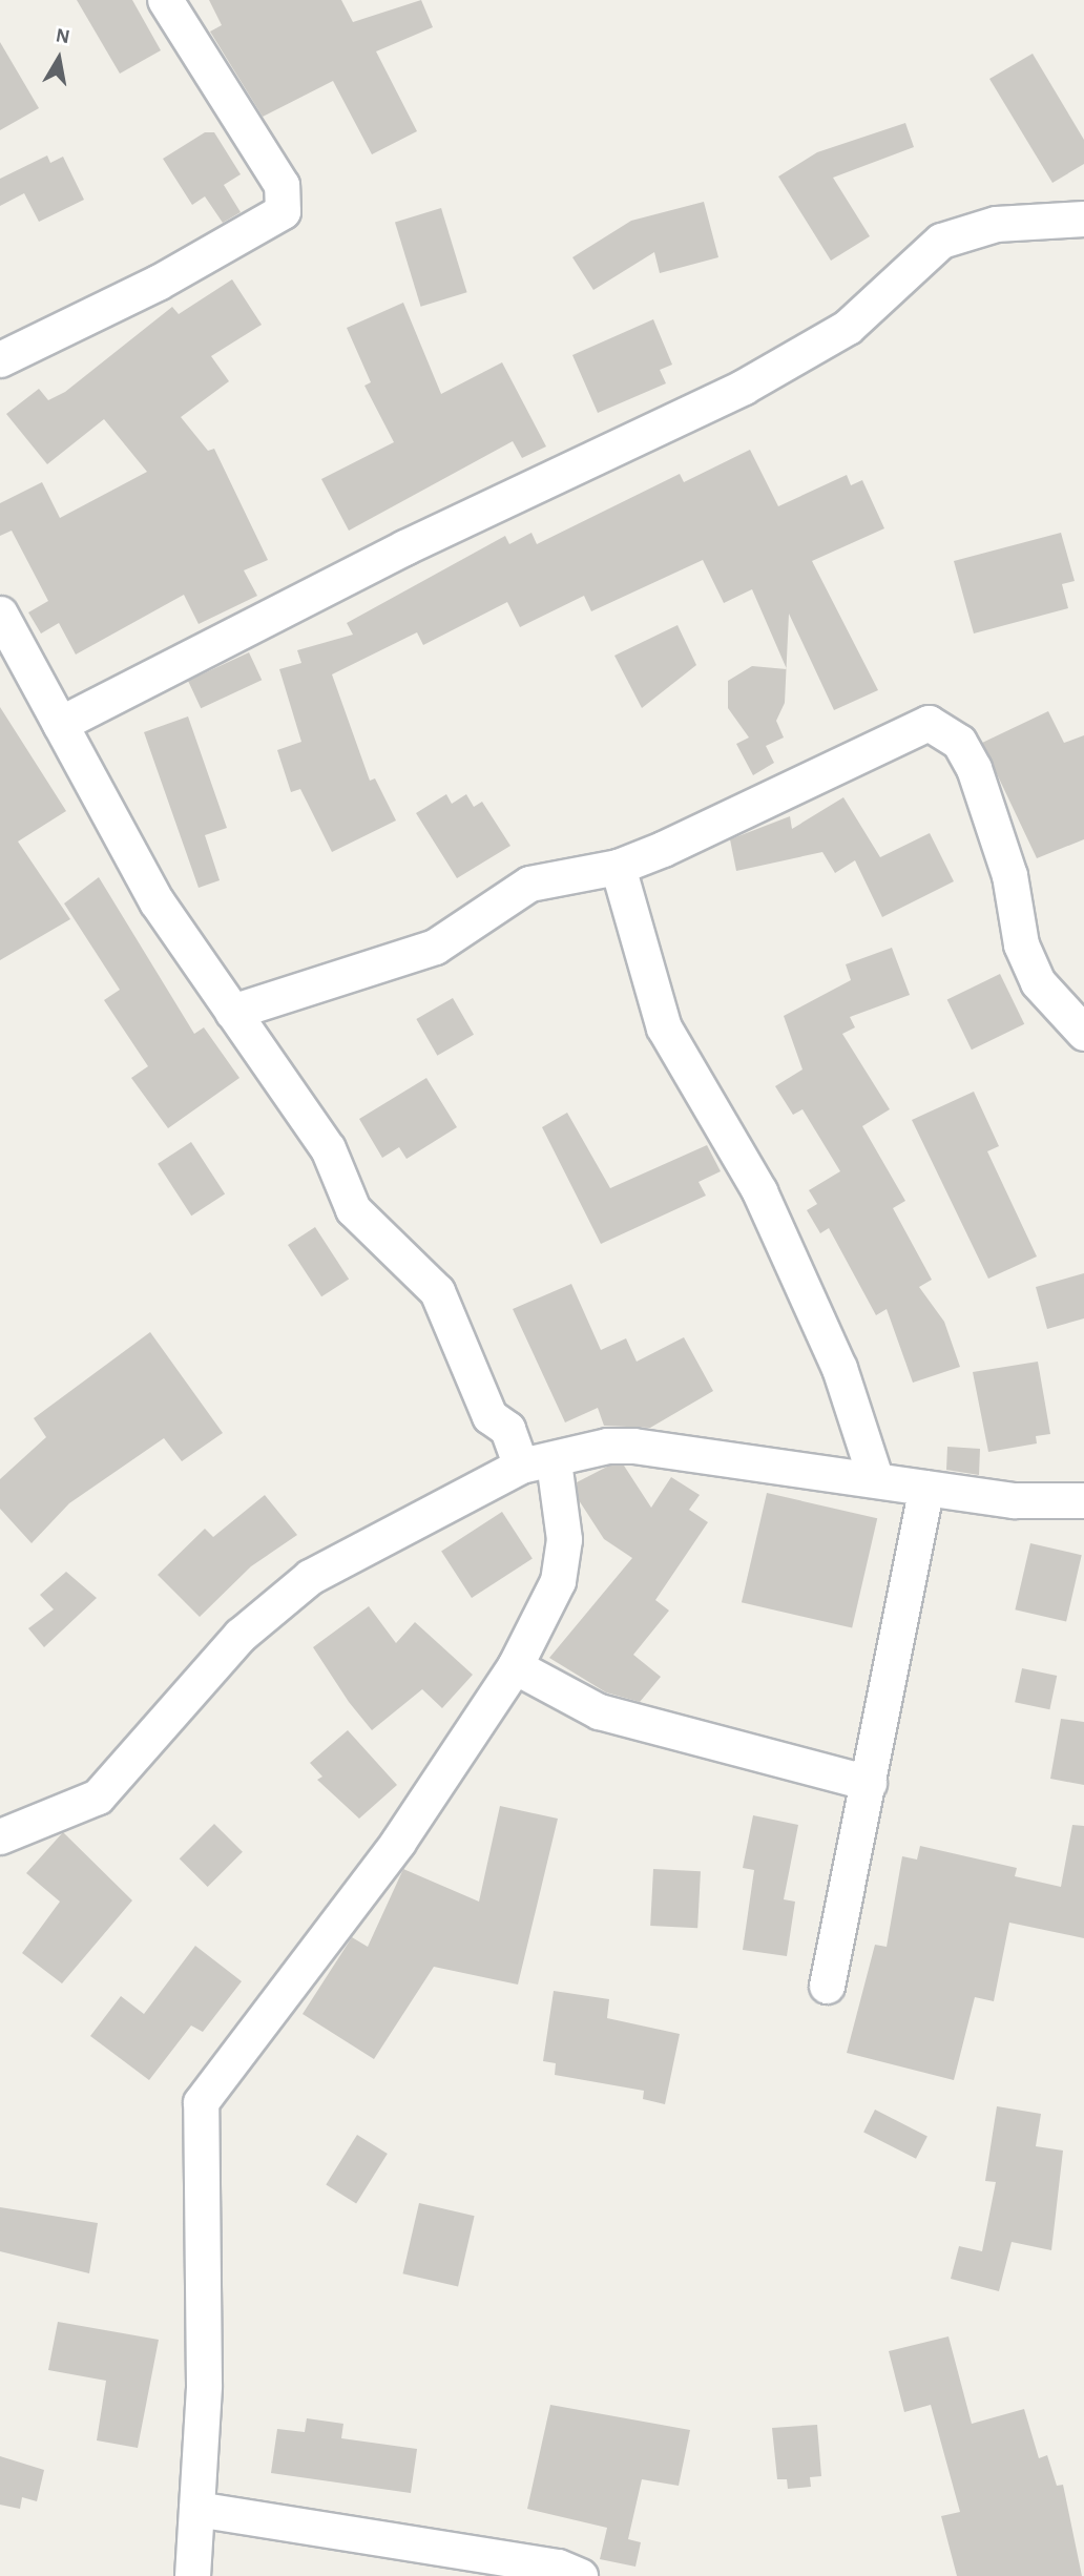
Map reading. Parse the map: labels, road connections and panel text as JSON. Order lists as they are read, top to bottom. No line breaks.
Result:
{"north":"top"}
